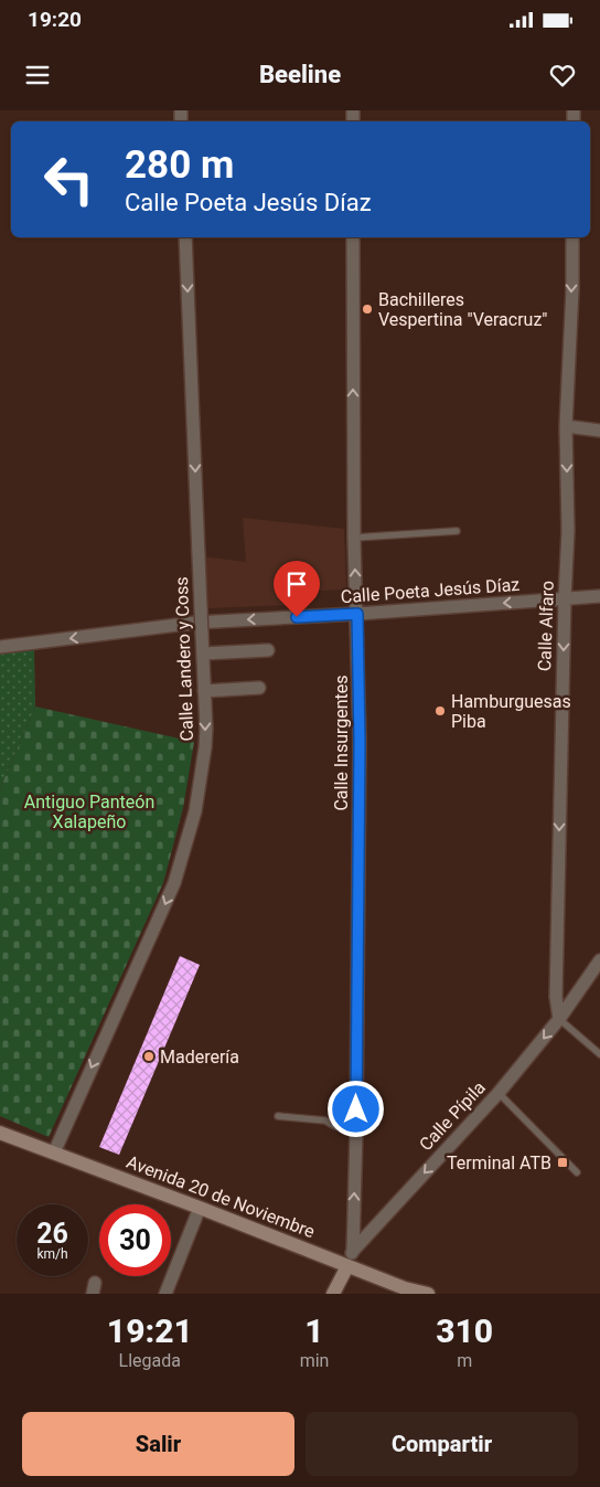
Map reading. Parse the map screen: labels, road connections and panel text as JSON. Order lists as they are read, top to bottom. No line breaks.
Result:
{"streets":{"main road":["Calle Pípila","Avenida 20 de Noviembre"],"street":["Calle Poeta Jesús Díaz","Calle Alfaro","Calle Landero y Coss","Calle Insurgentes"]},"crossings":[["Calle Poeta Jesús Díaz","Calle Alfaro"],["Calle Poeta Jesús Díaz","Calle Insurgentes"],["Calle Alfaro","Calle Pípila"],["Calle Landero y Coss","Avenida 20 de Noviembre"],["Calle Insurgentes","Calle Pípila"],["Calle Pípila","Avenida 20 de Noviembre"]],"one_way":["Calle Poeta Jesús Díaz","Calle Alfaro","Calle Landero y Coss","Calle Insurgentes","Calle Pípila"],"parks":["Antiguo Panteón Xalapeño"],"places":{"other":["Bachilleres Vespertina \"Veracruz\"","Hamburguesas Piba","Maderería"],"transit":["Terminal ATB"]},"page":{"status":"19:20","header":"Beeline","turn":["280 m","Calle Poeta Jesús Díaz"],"speed":"26 km/h","limit":"30","eta":["19:21","Llegada","1","min","310","m"],"buttons":["Salir","Compartir"]}}
